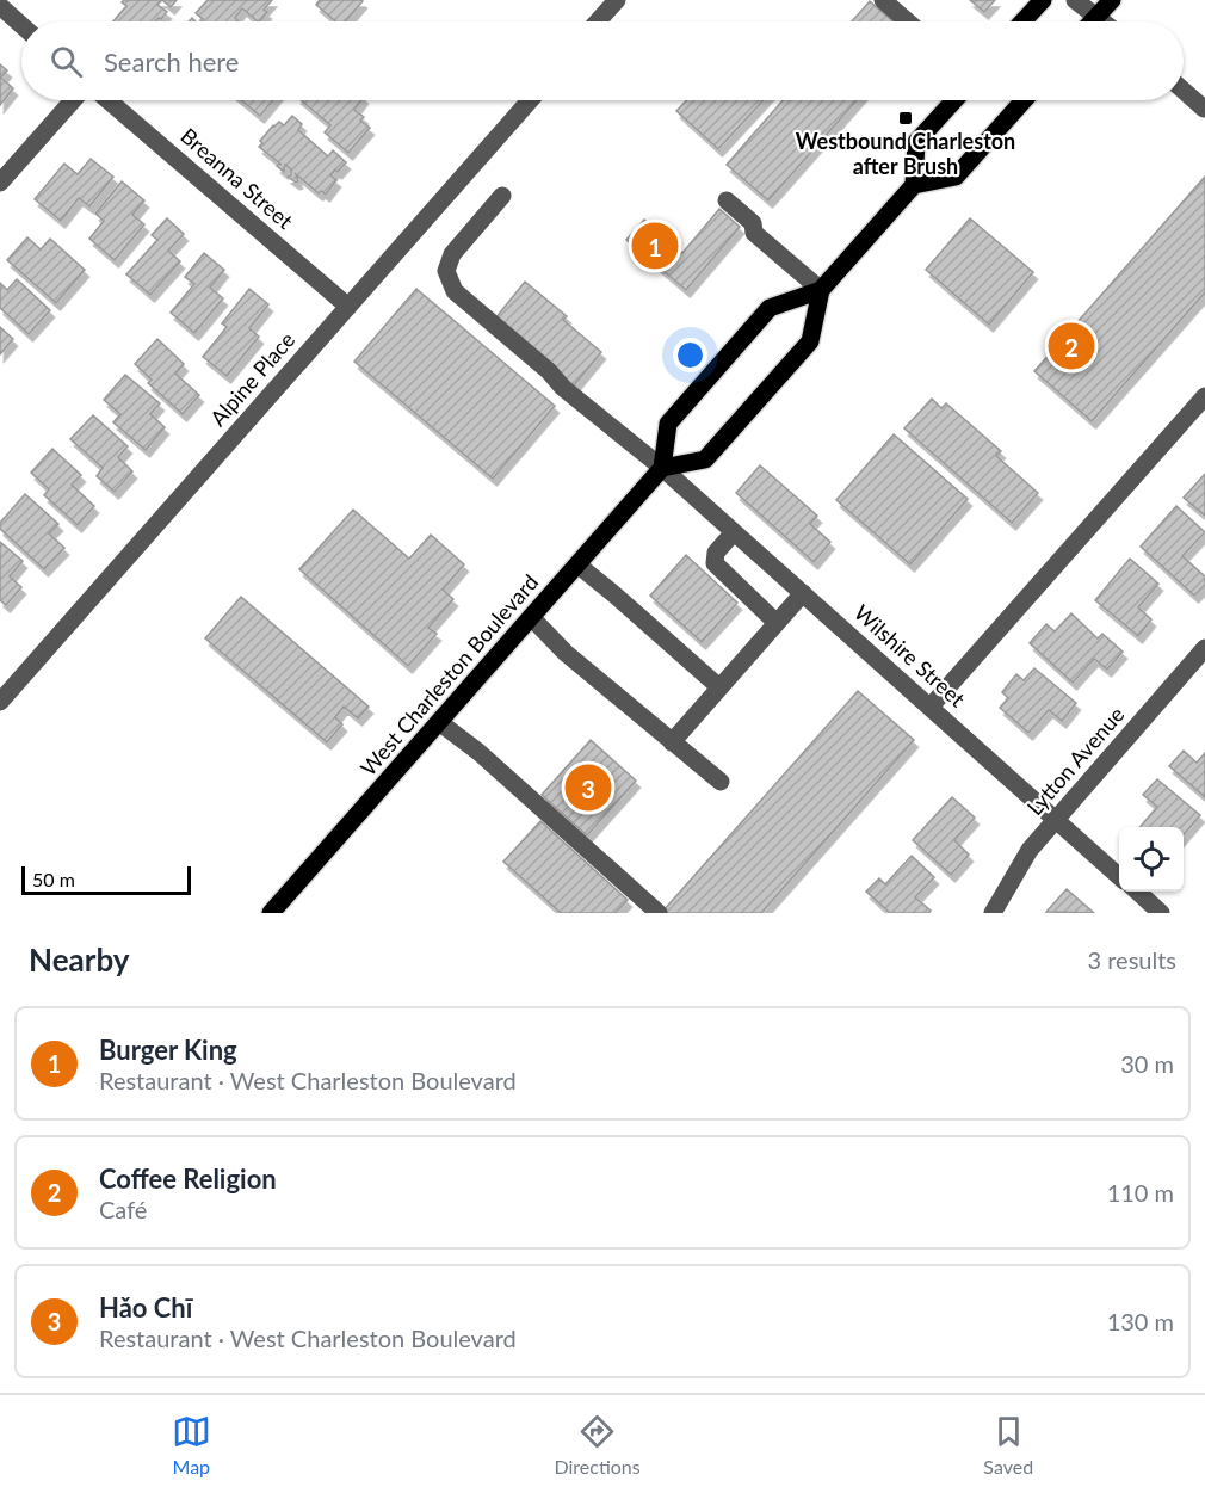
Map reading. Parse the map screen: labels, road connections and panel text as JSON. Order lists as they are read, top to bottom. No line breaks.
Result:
{"streets":{"main road":["West Charleston Boulevard"],"street":["Breanna Street","Alpine Place","Wilshire Street","Lytton Avenue"]},"crossings":[["Breanna Street","Alpine Place"],["Wilshire Street","West Charleston Boulevard"],["Wilshire Street","Lytton Avenue"]],"places":{"transit":["Westbound Charleston after Brush"]},"scale_bar":"50 m","page":{"search":"Search here","pins":["1","2","3"],"scale":"50 m","heading":["Nearby","3 results"],"list":[{"mark":"1","name":"Burger King","note":"Restaurant · West Charleston Boulevard","value":"30 m"},{"mark":"2","name":"Coffee Religion","note":"Café","value":"110 m"},{"mark":"3","name":"Hǎo Chī","note":"Restaurant · West Charleston Boulevard","value":"130 m"}],"nav":["Map","Directions","Saved"]}}
